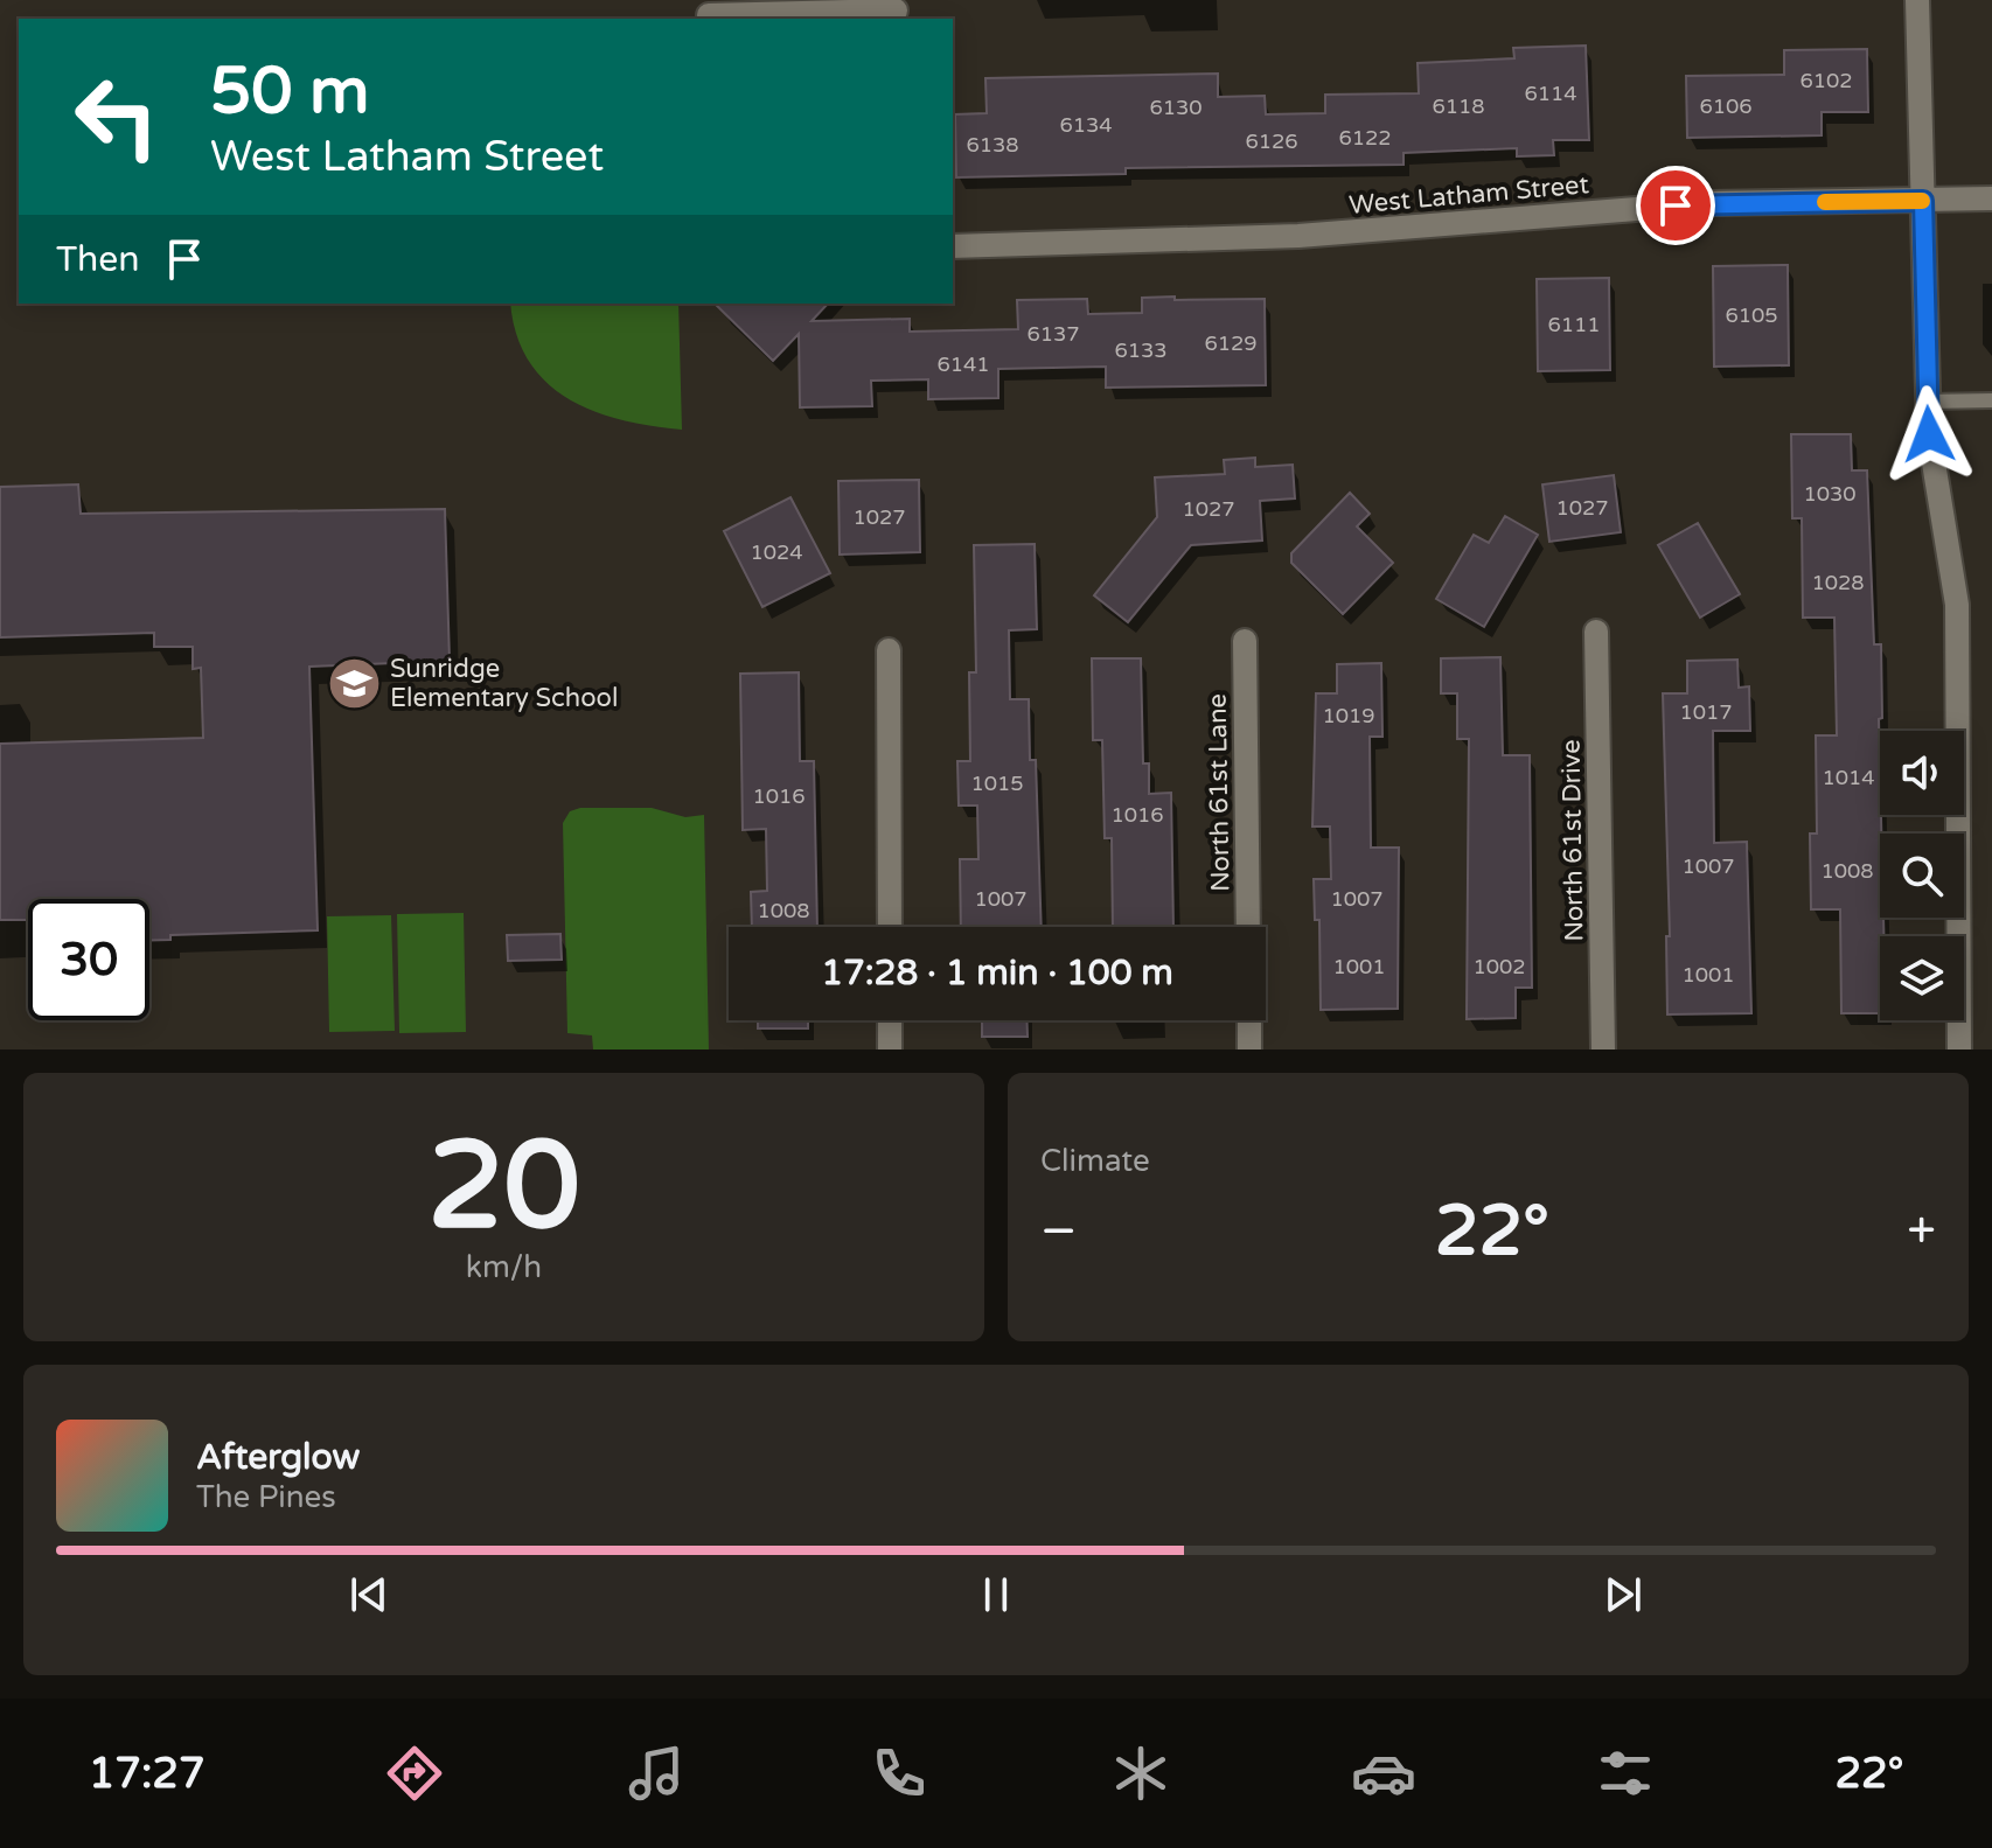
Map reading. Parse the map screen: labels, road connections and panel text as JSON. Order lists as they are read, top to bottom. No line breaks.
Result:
{"streets":{"street":["West Latham Street","North 61st Lane","North 61st Drive"]},"places":{"school or university":["Sunridge Elementary School"]},"house_numbers":["6102","6114","6118","6106","6130","6134","6122","6126","6138","6105","6111","6137","6129","6133","6141","1030","1027","1027","1027","1024","1028","1017","1019","1014","1015","1016","1016","1007","1008","1007","1007","1008","1001","1002","1001"],"page":{"turn":["50 m","West Latham Street"],"then":"Then","limit":"30","trip":"17:28 · 1 min · 100 m","tile":[["20","km/h"],"Climate"],"heat":["−","22°","+"],"song":["Afterglow","The Pines"],"tabs":["17:27","22°"]}}
